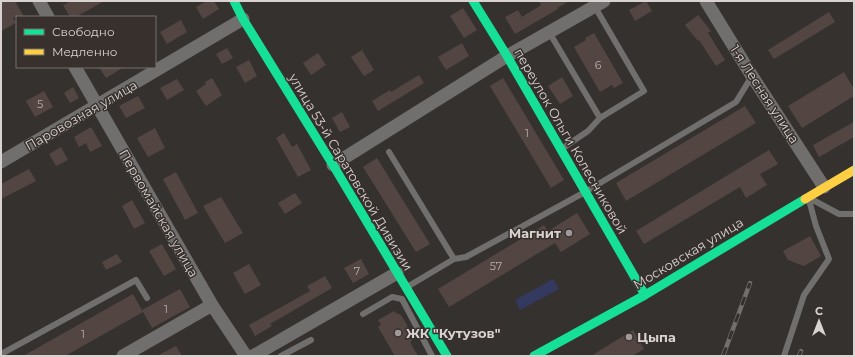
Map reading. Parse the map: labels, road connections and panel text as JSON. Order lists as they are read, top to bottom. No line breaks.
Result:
{"streets":{"street":["1-я Лесная улица","Паровозная улица","переулок Ольги Колесниковой","улица 53-й Саратовской Дивизии","Первомайская улица","Московская улица"]},"crossings":[["1-я Лесная улица","Московская улица"],["Паровозная улица","улица 53-й Саратовской Дивизии"],["Паровозная улица","Первомайская улица"],["переулок Ольги Колесниковой","Московская улица"]],"places":["Магнит","ЖК \"Кутузов\"","Цыпа"],"house_numbers":["6","5","1","57","7","1","1"],"legend":["Свободно","Медленно"],"north":"top"}
